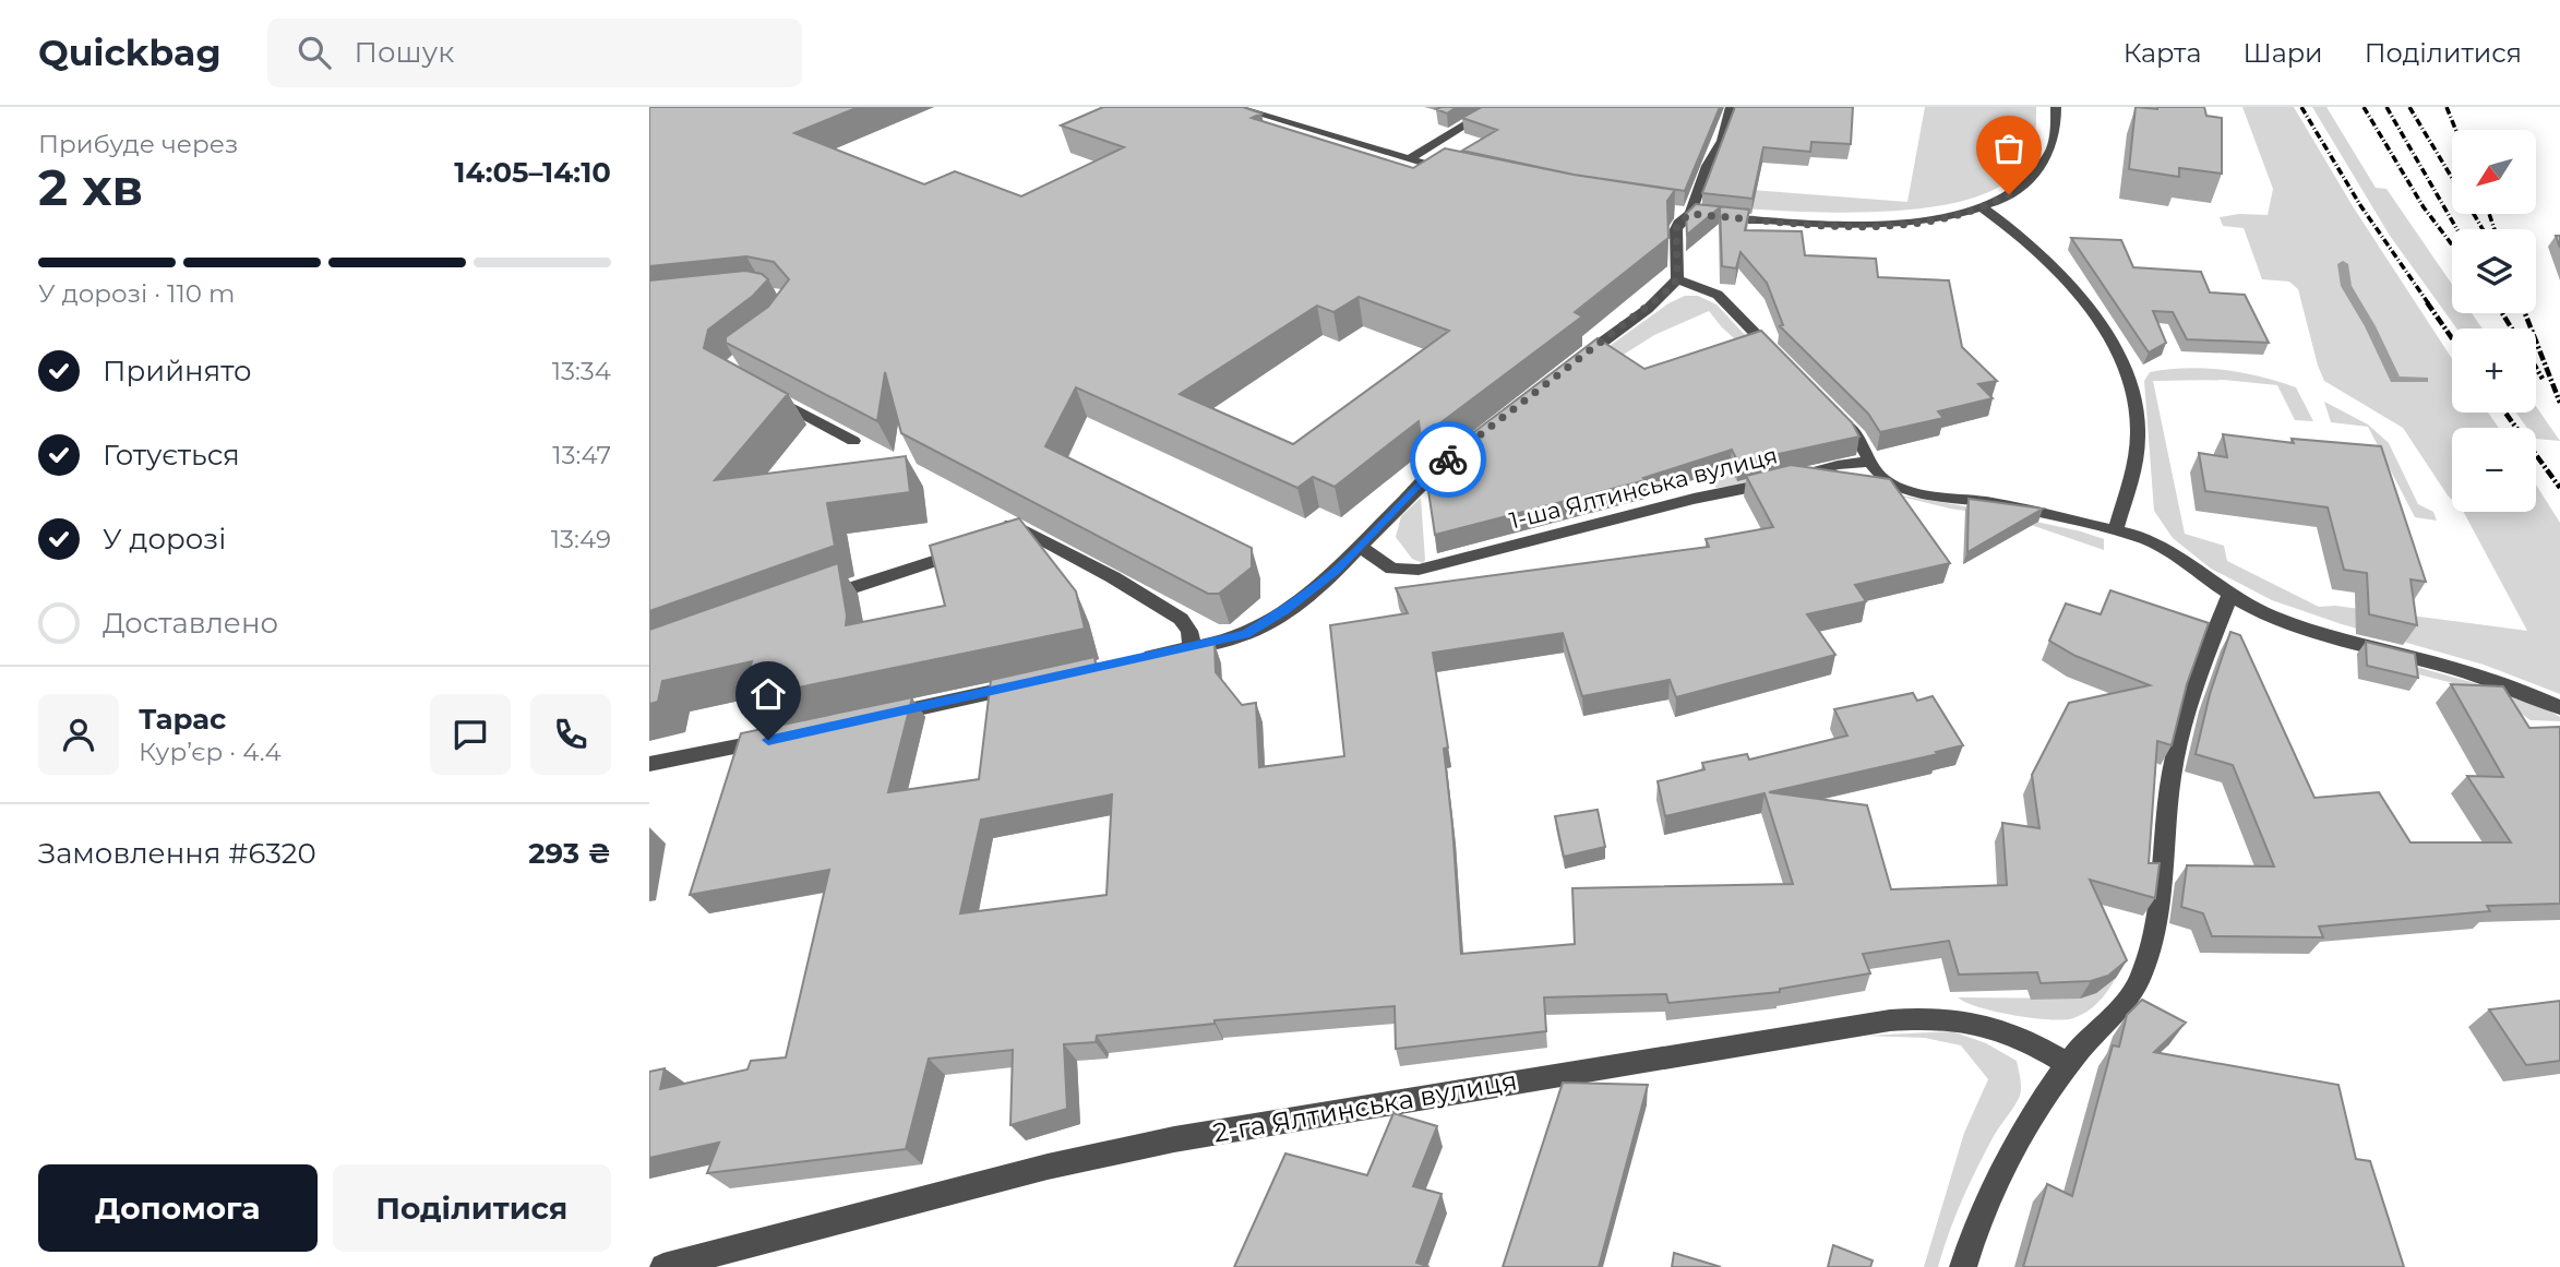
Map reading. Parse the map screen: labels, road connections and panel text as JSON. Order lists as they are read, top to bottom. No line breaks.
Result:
{"streets":{"street":["1-ша Ялтинська вулиця","2-га Ялтинська вулиця"]},"north":"bottom left","page":{"header":"Quickbag","search":"Пошук","nav":["Карта","Шари","Поділитися"],"heading":["2 хв","Прибуде через","14:05–14:10"],"panel":["Тарас","Кур’єр · 4.4","Замовлення #6320","293 ₴"],"map_buttons":["+","−"],"bar":"У дорозі · 110 m","list":[["Прийнято","13:34"],["Готується","13:47"],["У дорозі","13:49"],"Доставлено"],"buttons":["Допомога","Поділитися"]}}
